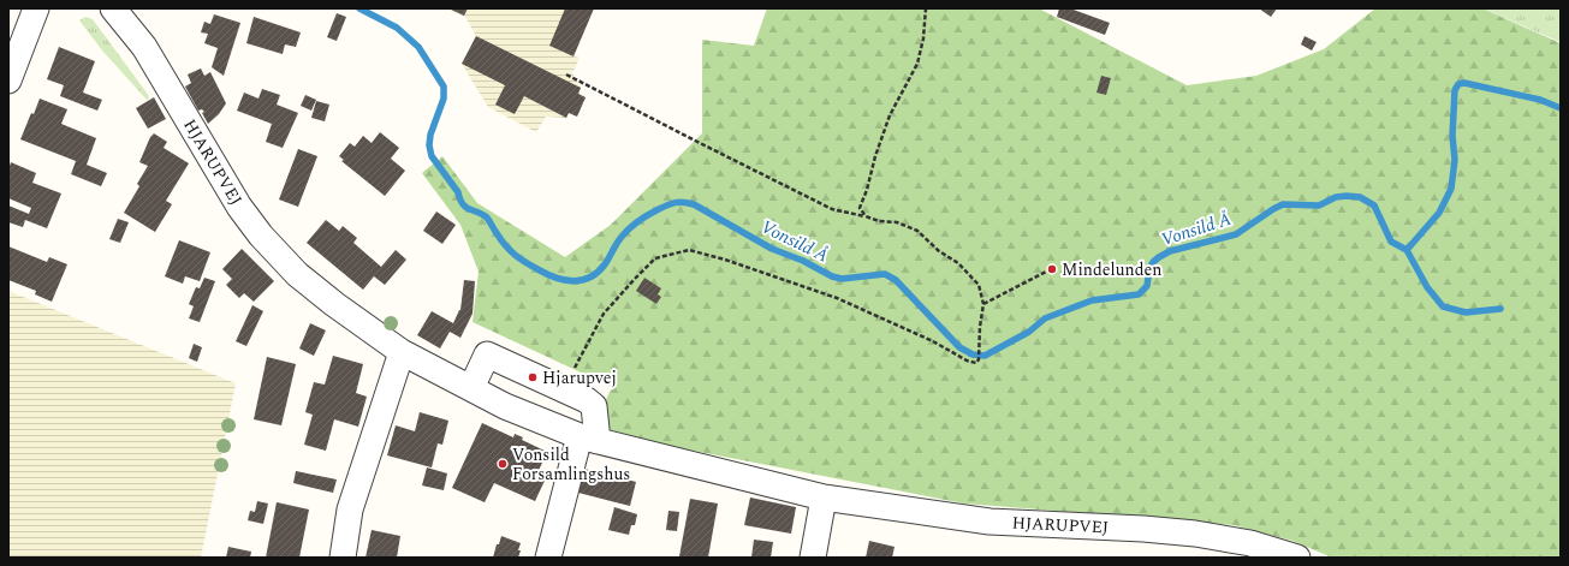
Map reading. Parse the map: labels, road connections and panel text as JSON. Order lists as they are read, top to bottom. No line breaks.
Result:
{"streets":{"street":["HJARUPVEJ"]},"water":["Vonsild Å"],"places":["Mindelunden","Hjarupvej","Vonsild Forsamlingshus"]}
